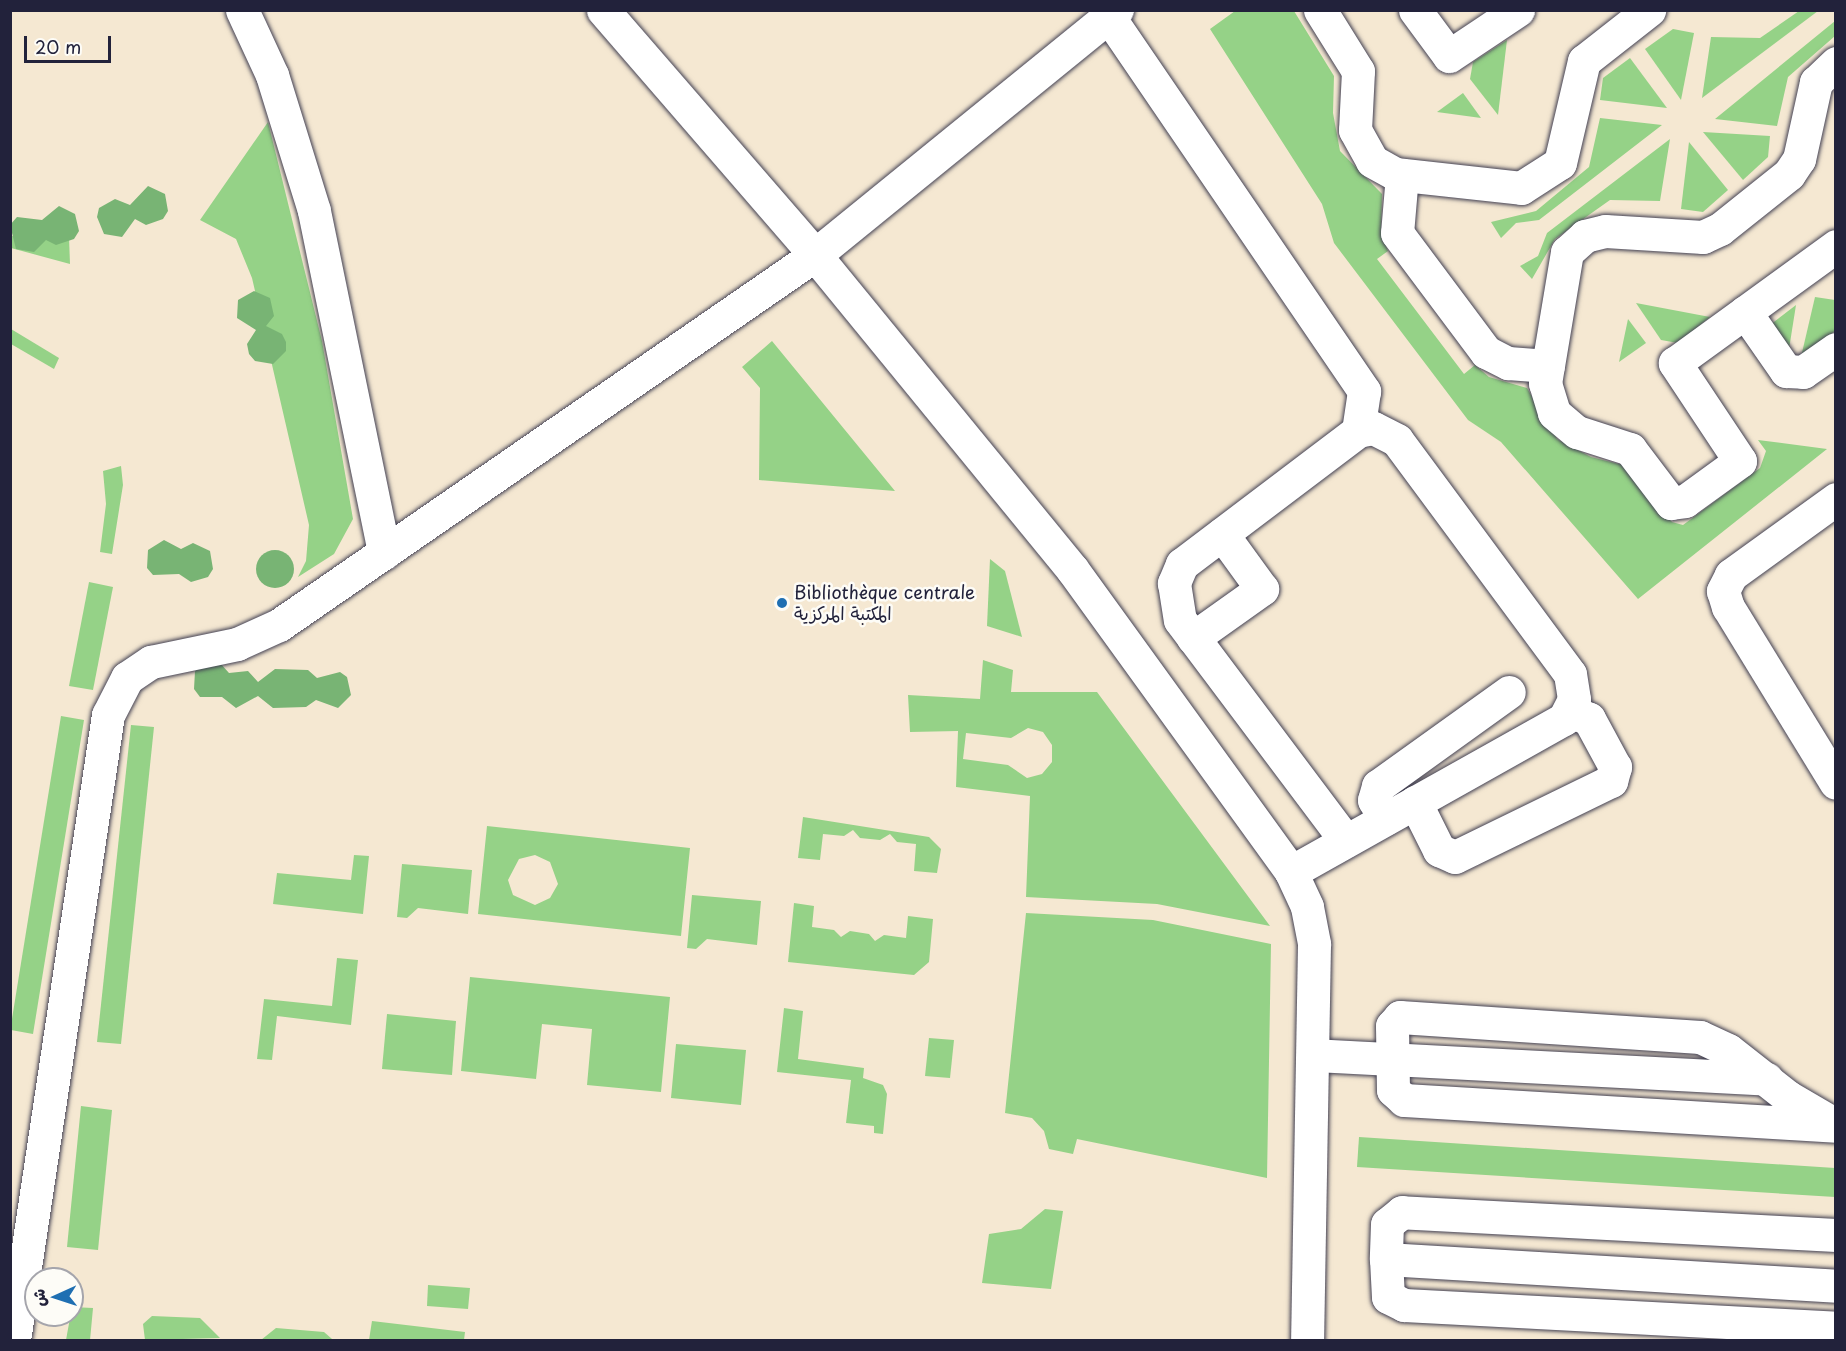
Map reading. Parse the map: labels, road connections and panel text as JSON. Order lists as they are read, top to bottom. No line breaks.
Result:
{"places":["Bibliothèque centrale المكتبة المركزية"],"scale_bar":"20 m","north":"left"}
